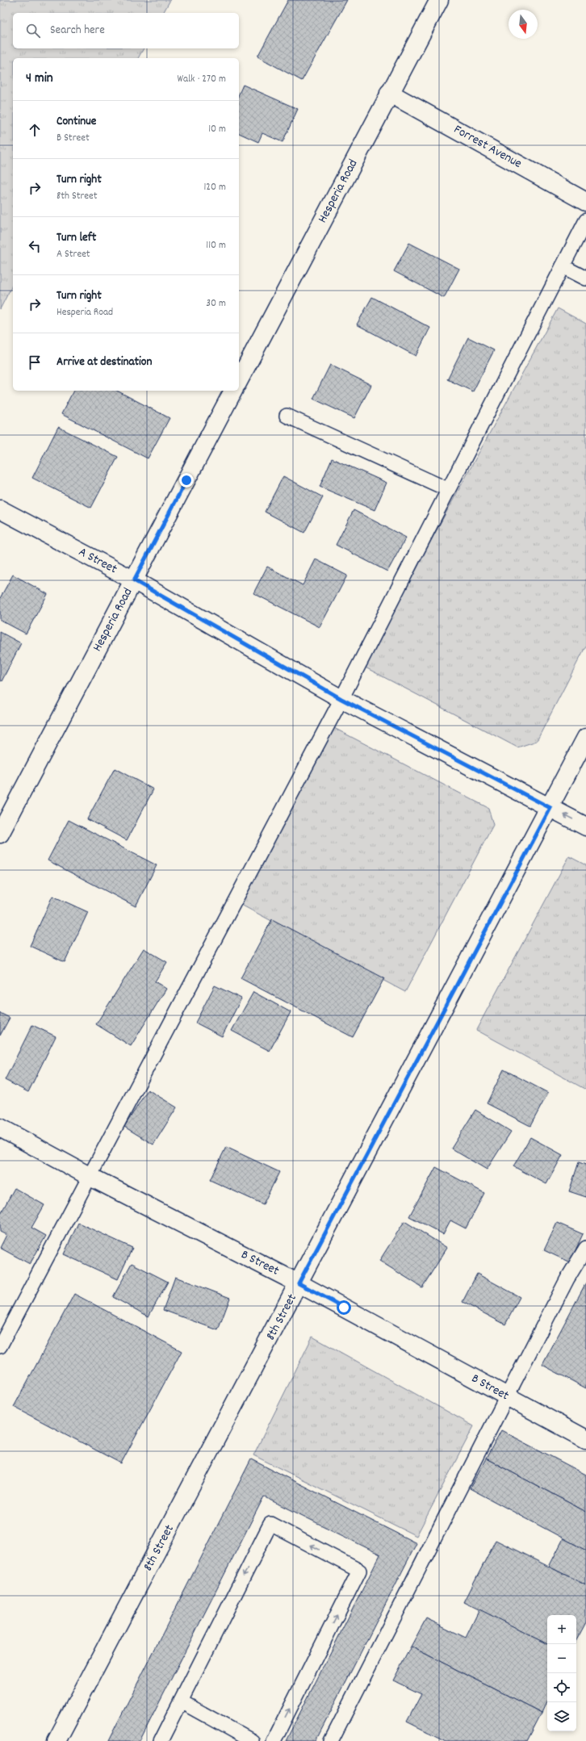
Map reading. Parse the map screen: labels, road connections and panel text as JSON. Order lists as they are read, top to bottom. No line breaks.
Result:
{"streets":{"street":["Forrest Avenue","Hesperia Road","A Street","B Street","8th Street"]},"crossings":[["Forrest Avenue","Hesperia Road"],["Hesperia Road","A Street"],["A Street","8th Street"],["B Street","8th Street"]],"north":"bottom","page":{"search":"Search here","heading":["4 min","Walk · 270 m"],"list":[["Continue","B Street","10 m"],["Turn right","8th Street","120 m"],["Turn left","A Street","110 m"],["Turn right","Hesperia Road","30 m"],"Arrive at destination"],"map_buttons":["+","−"]}}
